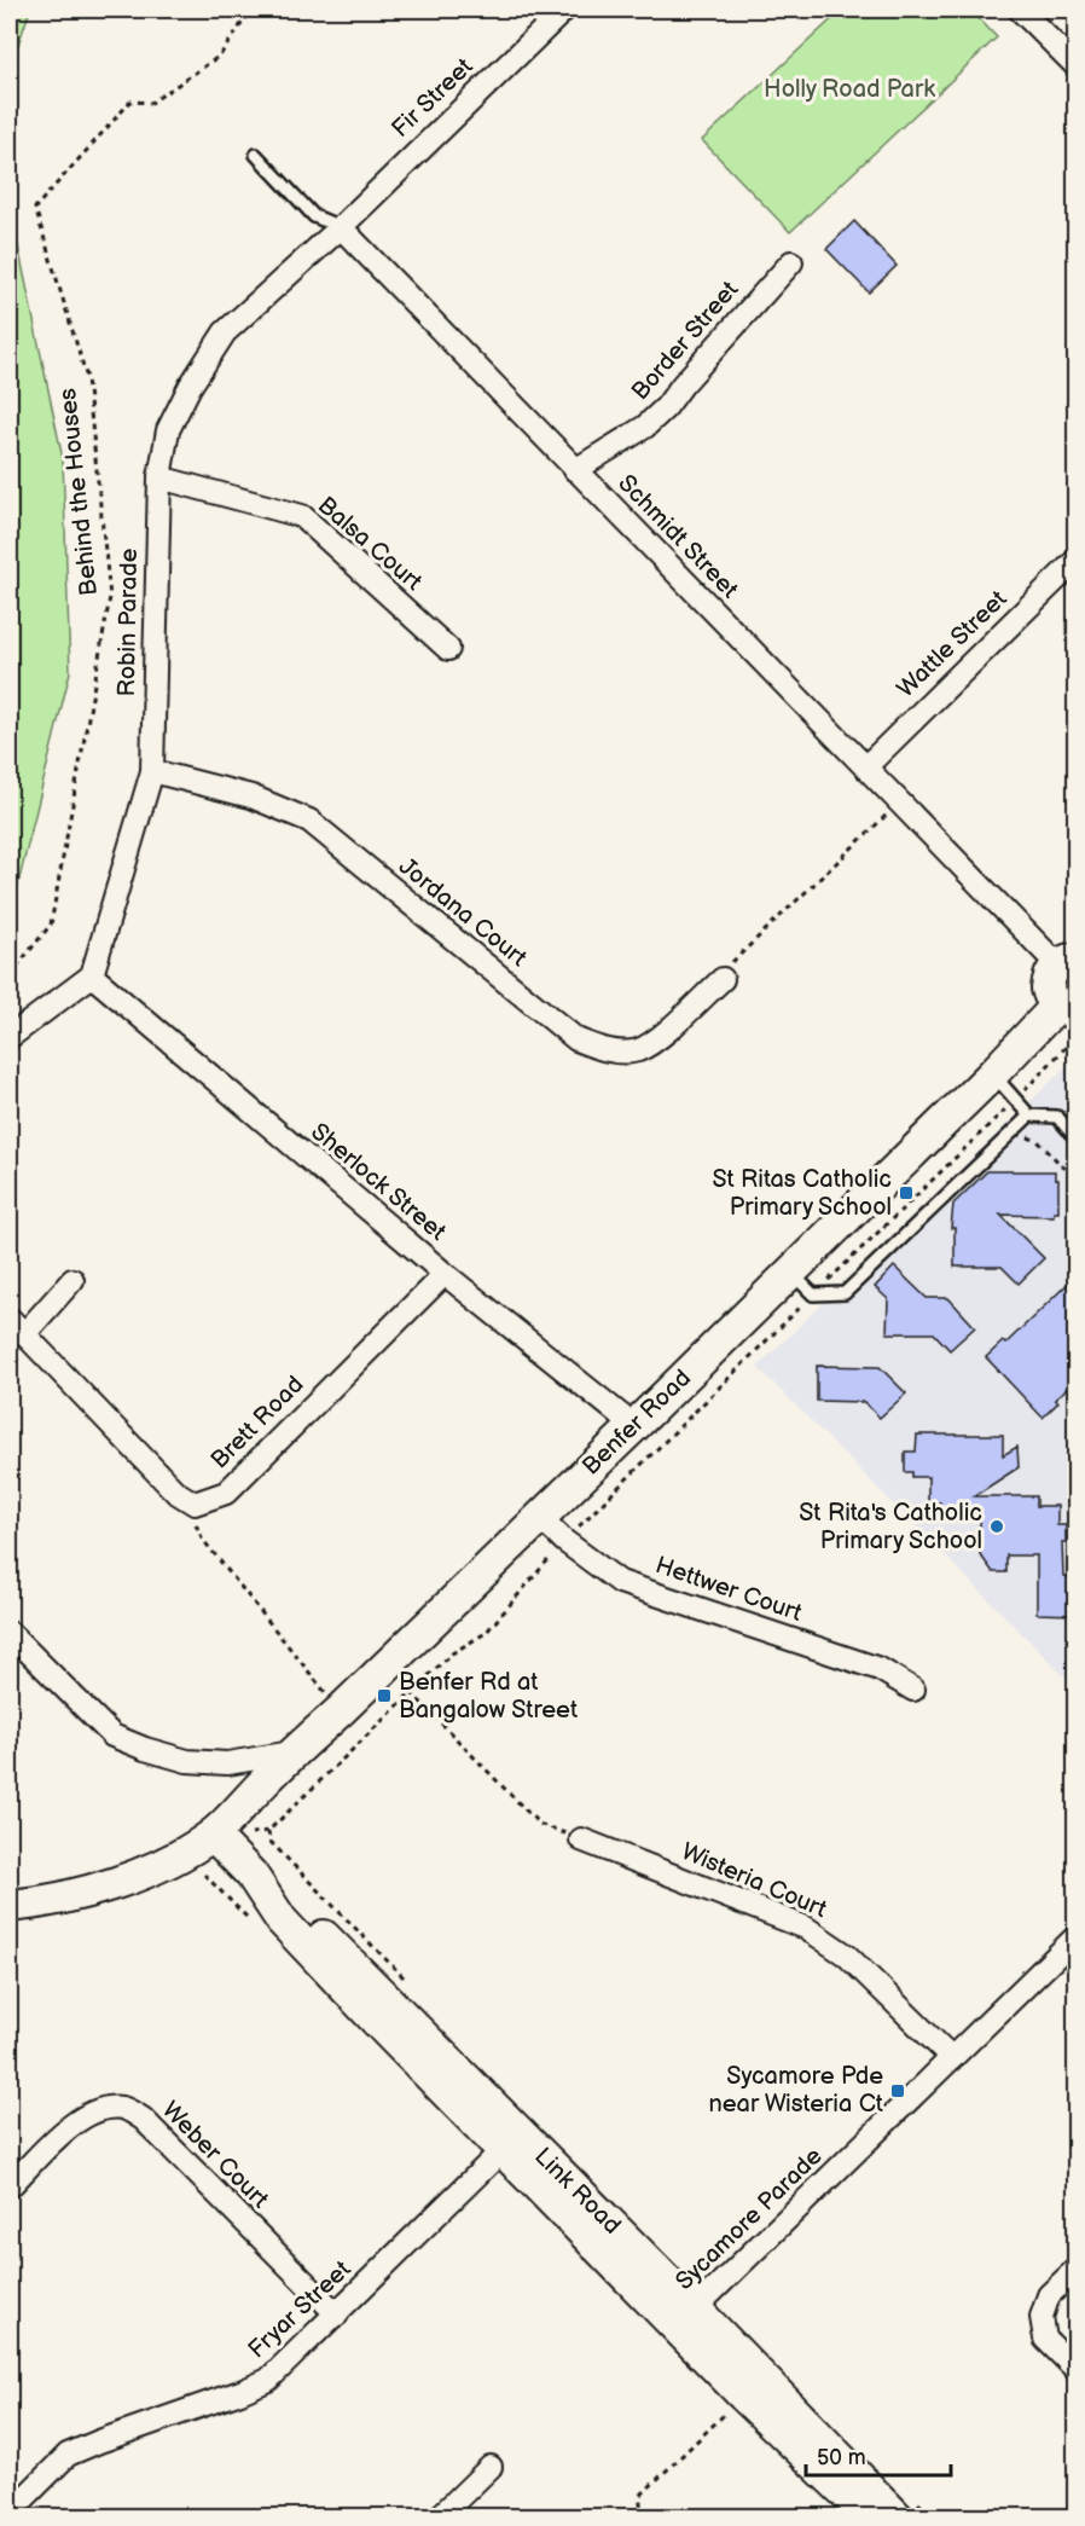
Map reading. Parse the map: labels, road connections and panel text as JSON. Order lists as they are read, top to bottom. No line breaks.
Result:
{"streets":{"street":["Fir Street","Border Street","Schmidt Street","Balsa Court","Robin Parade","Wattle Street","Jordana Court","Sherlock Street","Brett Road","Benfer Road","Hettwer Court","Wisteria Court","Weber Court","Link Road","Sycamore Parade","Fryar Street"],"path":["Behind the Houses"]},"crossings":[["Fir Street","Schmidt Street"],["Fir Street","Robin Parade"],["Border Street","Schmidt Street"],["Schmidt Street","Robin Parade"],["Schmidt Street","Wattle Street"],["Schmidt Street","Benfer Road"],["Balsa Court","Robin Parade"],["Robin Parade","Jordana Court"],["Robin Parade","Sherlock Street"],["Sherlock Street","Brett Road"],["Sherlock Street","Benfer Road"],["Benfer Road","Hettwer Court"],["Benfer Road","Link Road"],["Wisteria Court","Sycamore Parade"],["Weber Court","Fryar Street"],["Link Road","Sycamore Parade"],["Link Road","Fryar Street"]],"parks":["Holly Road Park"],"places":{"transit":["St Ritas Catholic Primary School","Benfer Rd at Bangalow Street","Sycamore Pde near Wisteria Ct"],"other":["St Rita's Catholic Primary School"]},"scale_bar":"50 m"}
